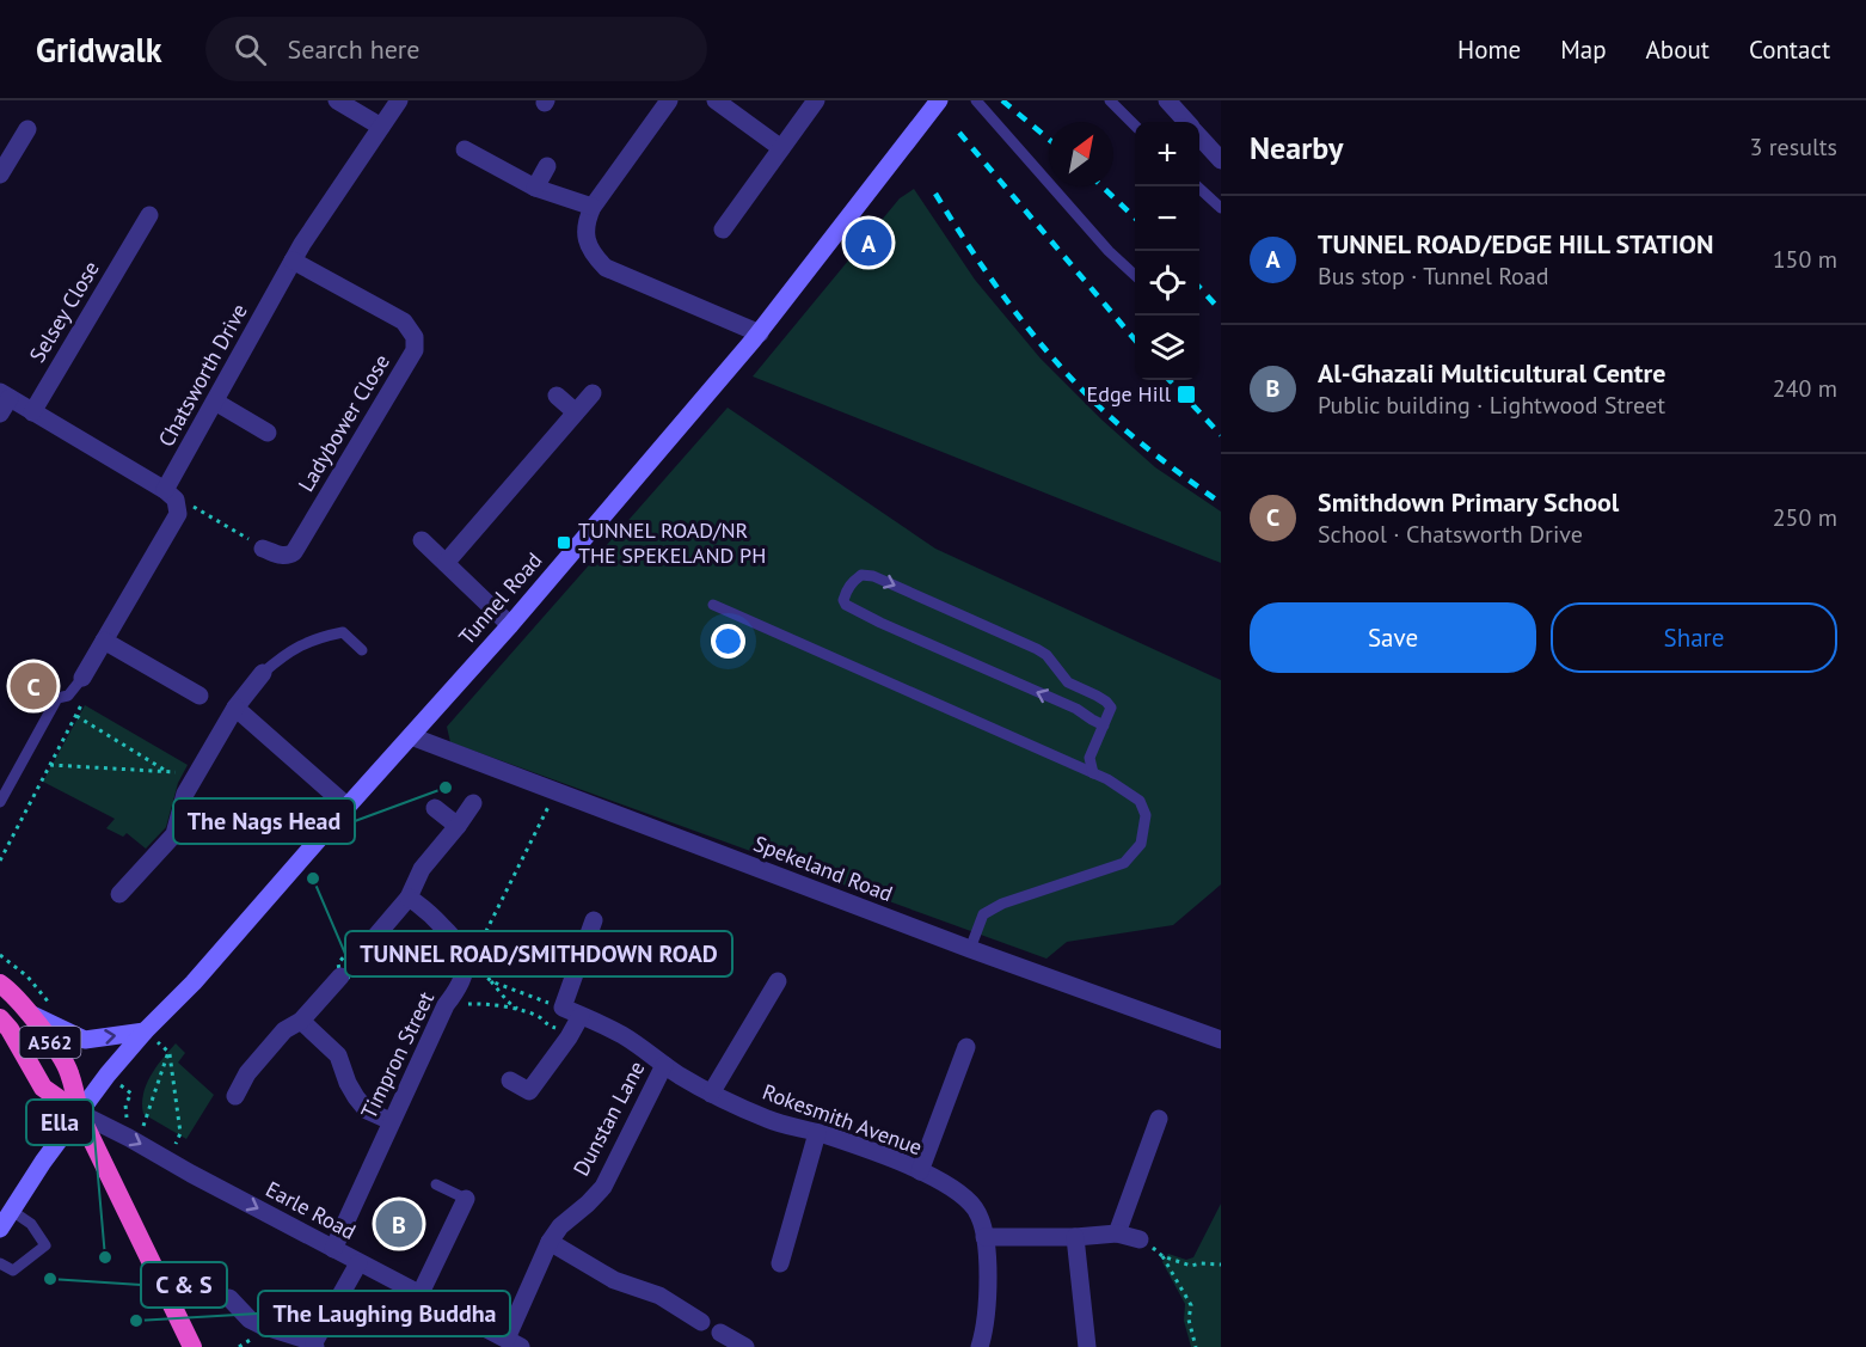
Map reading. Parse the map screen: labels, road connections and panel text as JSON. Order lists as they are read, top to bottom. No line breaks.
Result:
{"streets":{"highway":["A562"],"main road":["Tunnel Road"],"street":["Selsey Close","Chatsworth Drive","Ladybower Close","Spekeland Road","Timpron Street","Dunstan Lane","Rokesmith Avenue","Earle Road"]},"crossings":[["Chatsworth Drive","Ladybower Close"],["Tunnel Road","Spekeland Road"],["Tunnel Road","A562"],["Tunnel Road","Earle Road"],["A562","Earle Road"],["Timpron Street","Earle Road"],["Dunstan Lane","Rokesmith Avenue"],["Dunstan Lane","Earle Road"]],"places":{"transit":["Edge Hill","TUNNEL ROAD/NR THE SPEKELAND PH"],"other":["The Nags Head","TUNNEL ROAD/SMITHDOWN ROAD","Ella","C & S","The Laughing Buddha"]},"north":"top right","page":{"header":"Gridwalk","search":"Search here","nav":["Home","Map","About","Contact"],"heading":["Nearby","3 results"],"map_buttons":["+","−"],"list":[{"mark":"A","name":"TUNNEL ROAD/EDGE HILL STATION","note":"Bus stop · Tunnel Road","value":"150 m"},{"mark":"B","name":"Al-Ghazali Multicultural Centre","note":"Public building · Lightwood Street","value":"240 m"},{"mark":"C","name":"Smithdown Primary School","note":"School · Chatsworth Drive","value":"250 m"}],"pins":["A","C","B"],"buttons":["Save","Share"]}}
